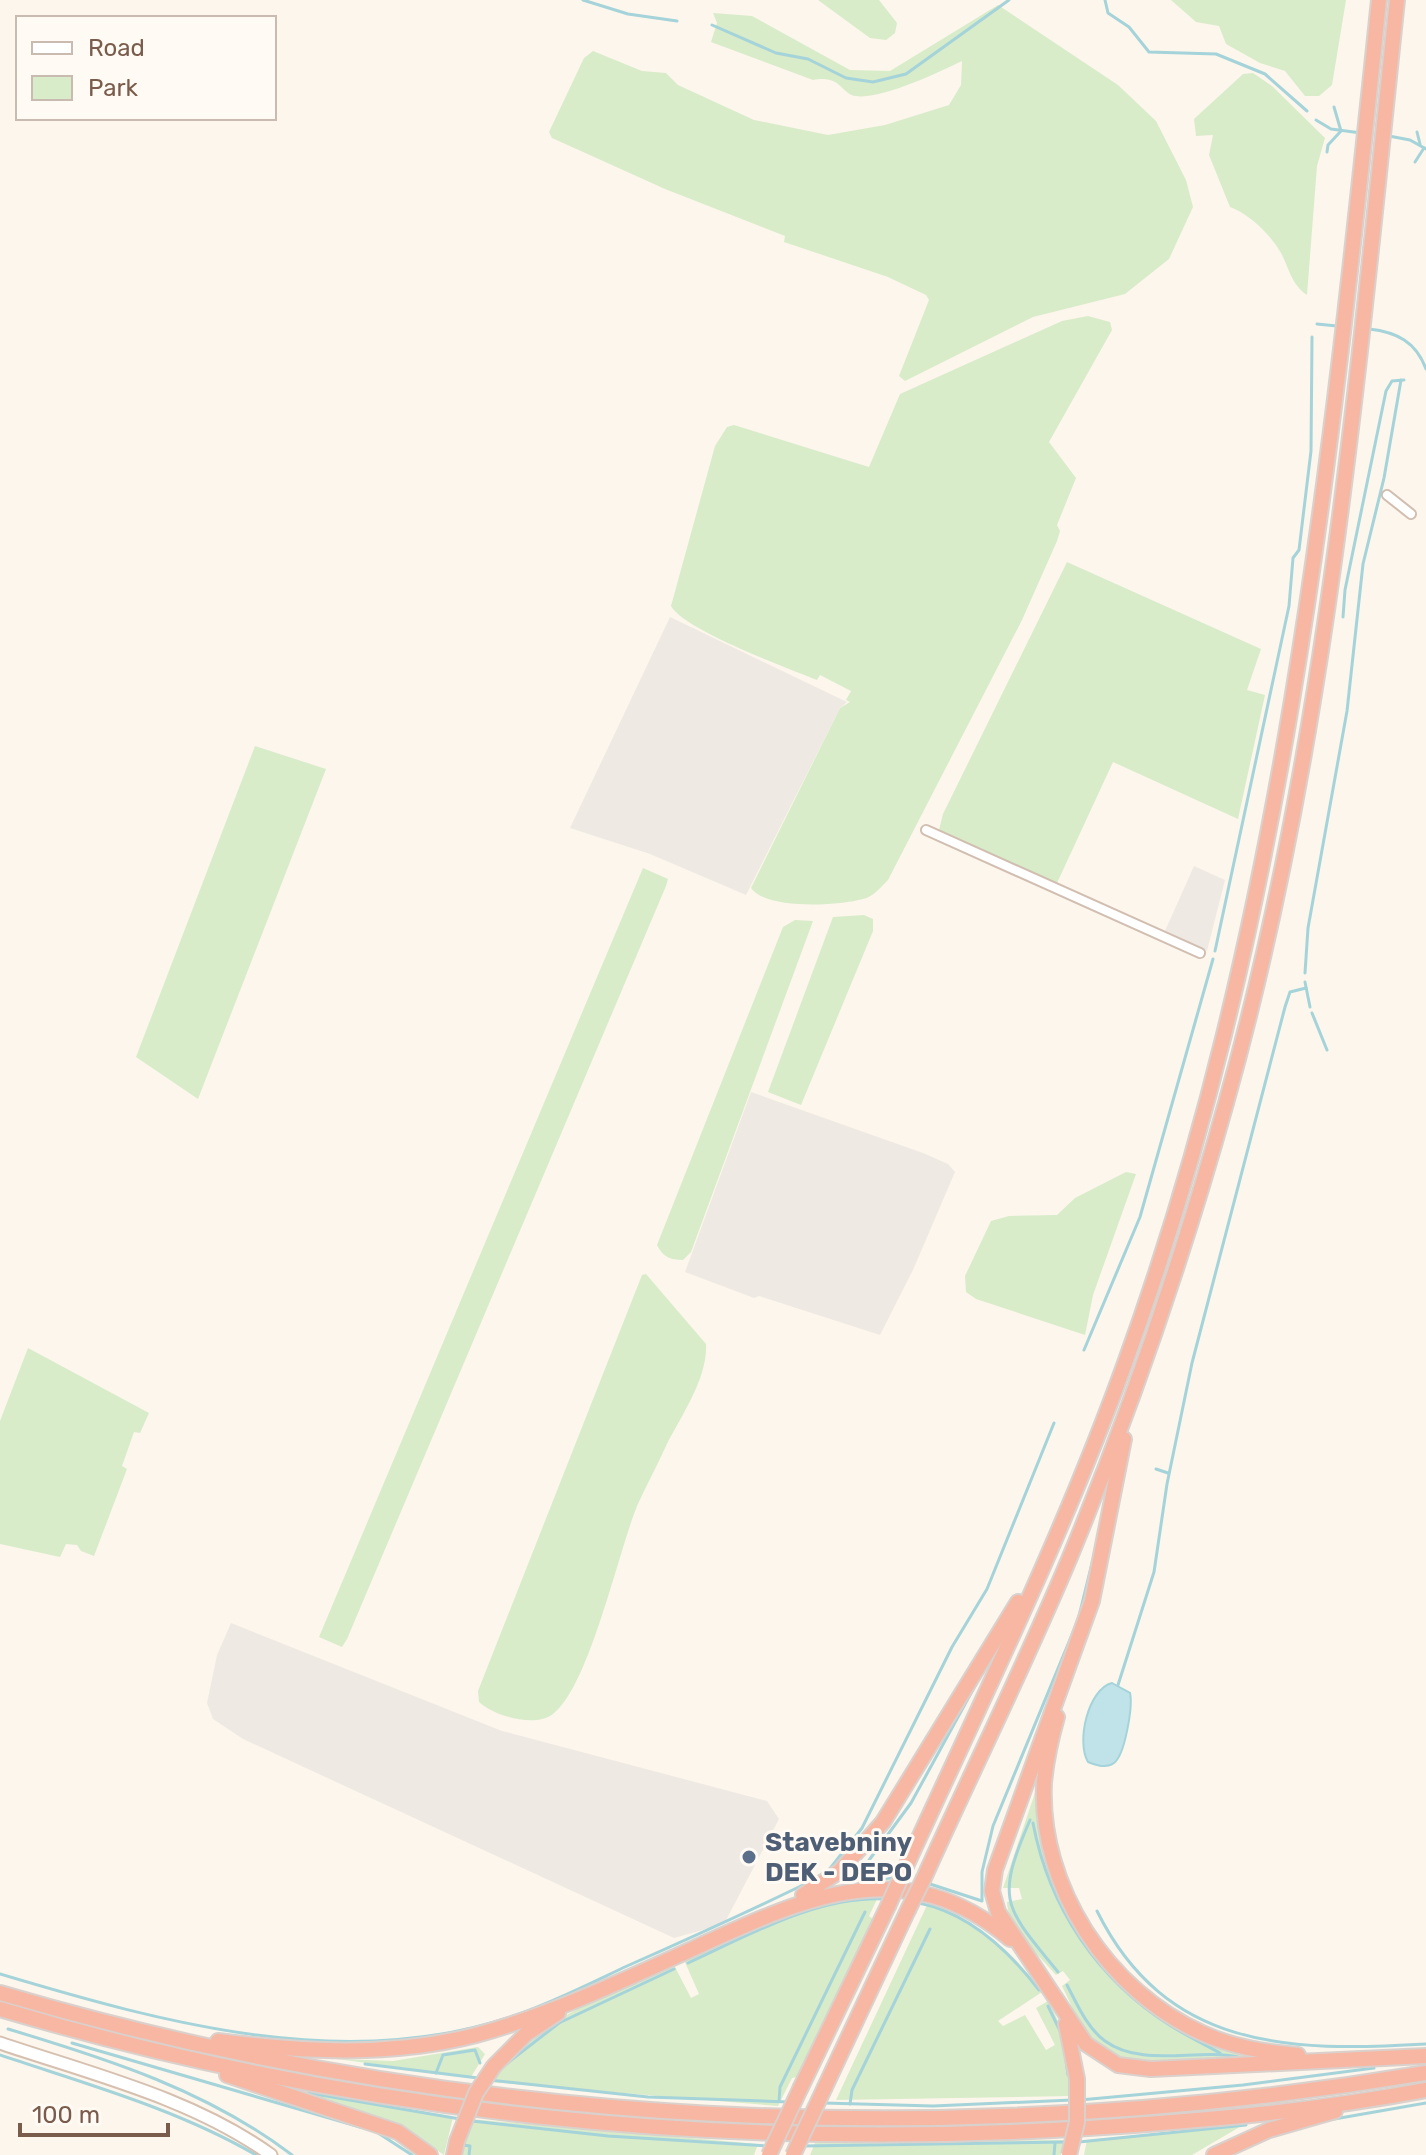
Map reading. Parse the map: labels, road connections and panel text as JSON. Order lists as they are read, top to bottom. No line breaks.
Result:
{"places":["Stavebniny DEK - DEPO"],"legend":["Road","Park"],"scale_bar":"100 m"}
